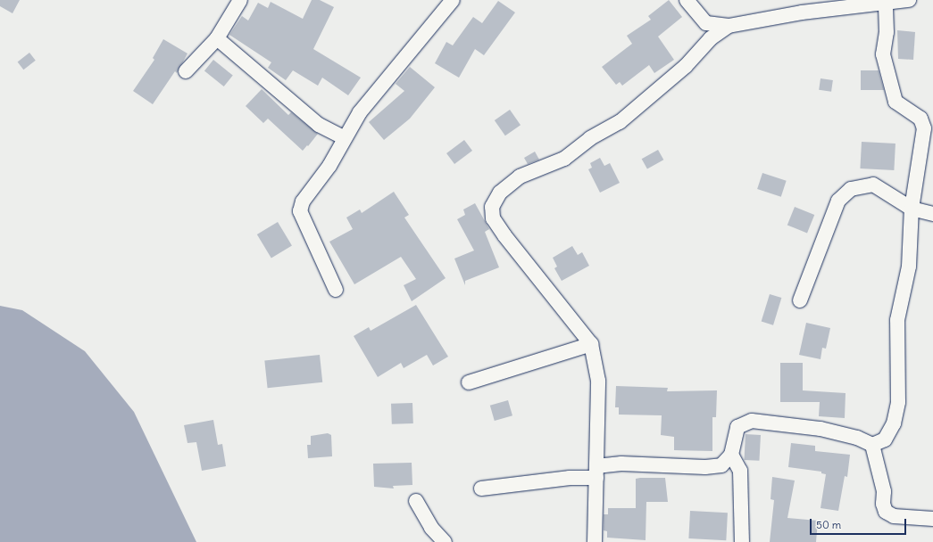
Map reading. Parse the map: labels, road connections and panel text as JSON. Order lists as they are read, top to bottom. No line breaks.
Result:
{"scale_bar":"50 m"}
